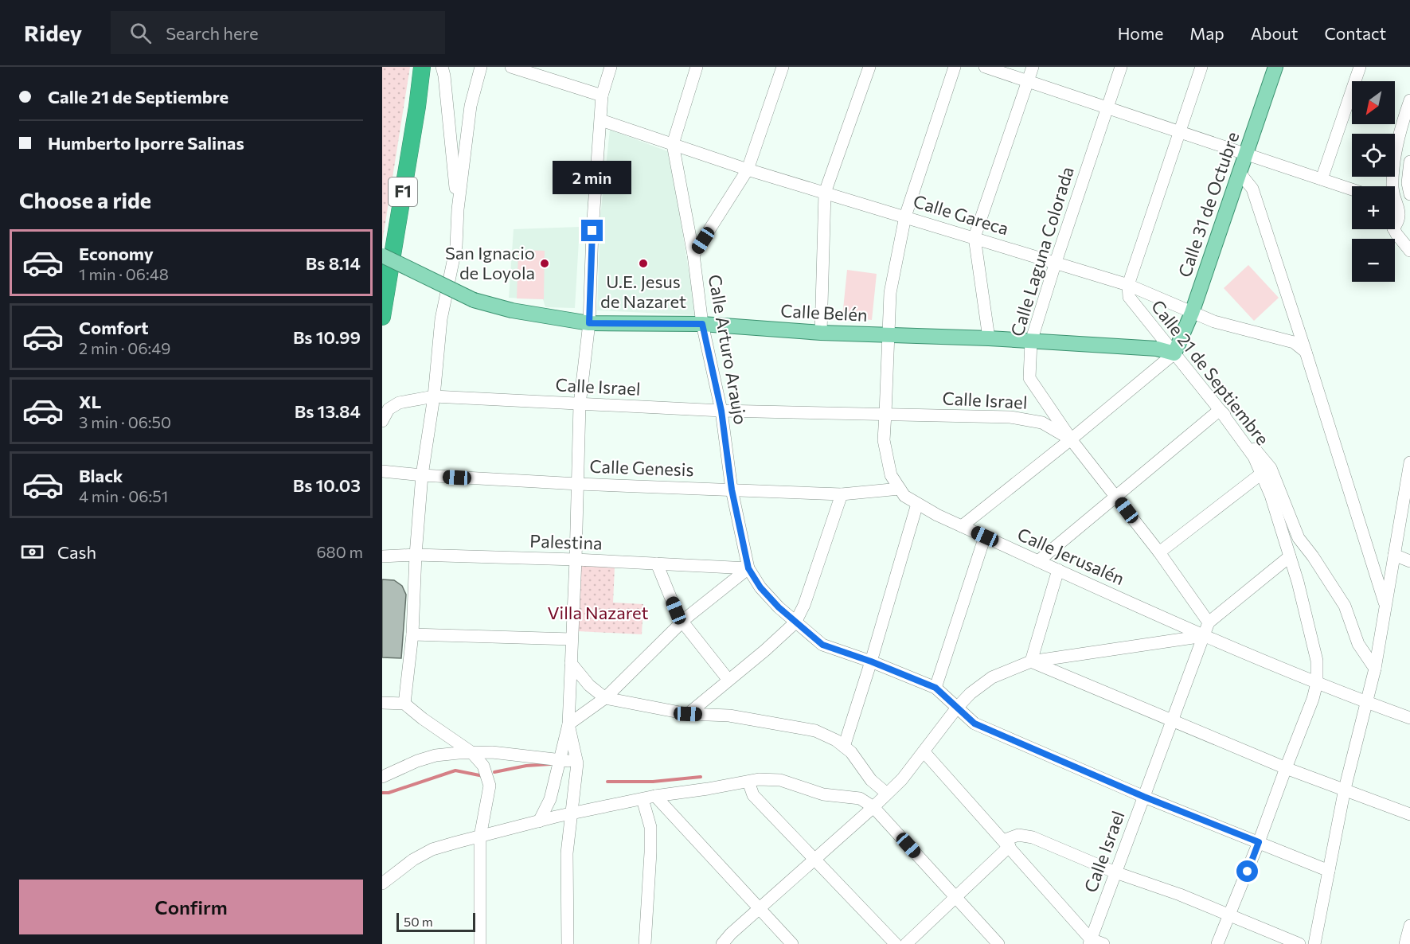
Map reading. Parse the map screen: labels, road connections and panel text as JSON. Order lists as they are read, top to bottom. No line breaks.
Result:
{"streets":{"highway":["F1"],"main road":["Calle 31 de Octubre","Calle Belén"],"street":["Calle Gareca","Calle Laguna Colorada","Calle Arturo Araujo","Calle 21 de Septiembre","Calle Israel","Calle Genesis","Palestina","Calle Jerusalén"]},"crossings":[["Calle 31 de Octubre","Calle Gareca"],["Calle 31 de Octubre","Calle Belén"],["Calle 31 de Octubre","Calle 21 de Septiembre"],["Calle Gareca","Calle Laguna Colorada"],["Calle Gareca","Calle Arturo Araujo"],["Calle Gareca","Calle 21 de Septiembre"],["Calle Gareca","Calle Jerusalén"],["Calle Laguna Colorada","Calle Belén"],["Calle Laguna Colorada","Calle Israel"],["Calle Belén","Calle Arturo Araujo"],["Calle Belén","Calle 21 de Septiembre"],["Calle Belén","Calle Jerusalén"],["Calle Arturo Araujo","Calle Israel"],["Calle Arturo Araujo","Calle Genesis"],["Calle Arturo Araujo","Palestina"],["Calle 21 de Septiembre","Calle Jerusalén"],["Calle Israel","Calle Jerusalén"],["Calle Genesis","Calle Jerusalén"]],"parks":["Villa Nazaret"],"places":["San Ignacio de Loyola","U.E. Jesus de Nazaret"],"scale_bar":"50 m","north":"bottom left","page":{"header":"Ridey","search":"Search here","nav":["Home","Map","About","Contact"],"banner":["Calle 21 de Septiembre","Humberto Iporre Salinas"],"map_buttons":["+","−"],"bubble":"2 min","heading":"Choose a ride","list":[{"name":"Economy","note":"1 min · 06:48","value":"Bs 8.14"},{"name":"Comfort","note":"2 min · 06:49","value":"Bs 10.99"},{"name":"XL","note":"3 min · 06:50","value":"Bs 13.84"},{"name":"Black","note":"4 min · 06:51","value":"Bs 10.03"}],"pay":["Cash","680 m"],"buttons":"Confirm","scale":"50 m"}}
